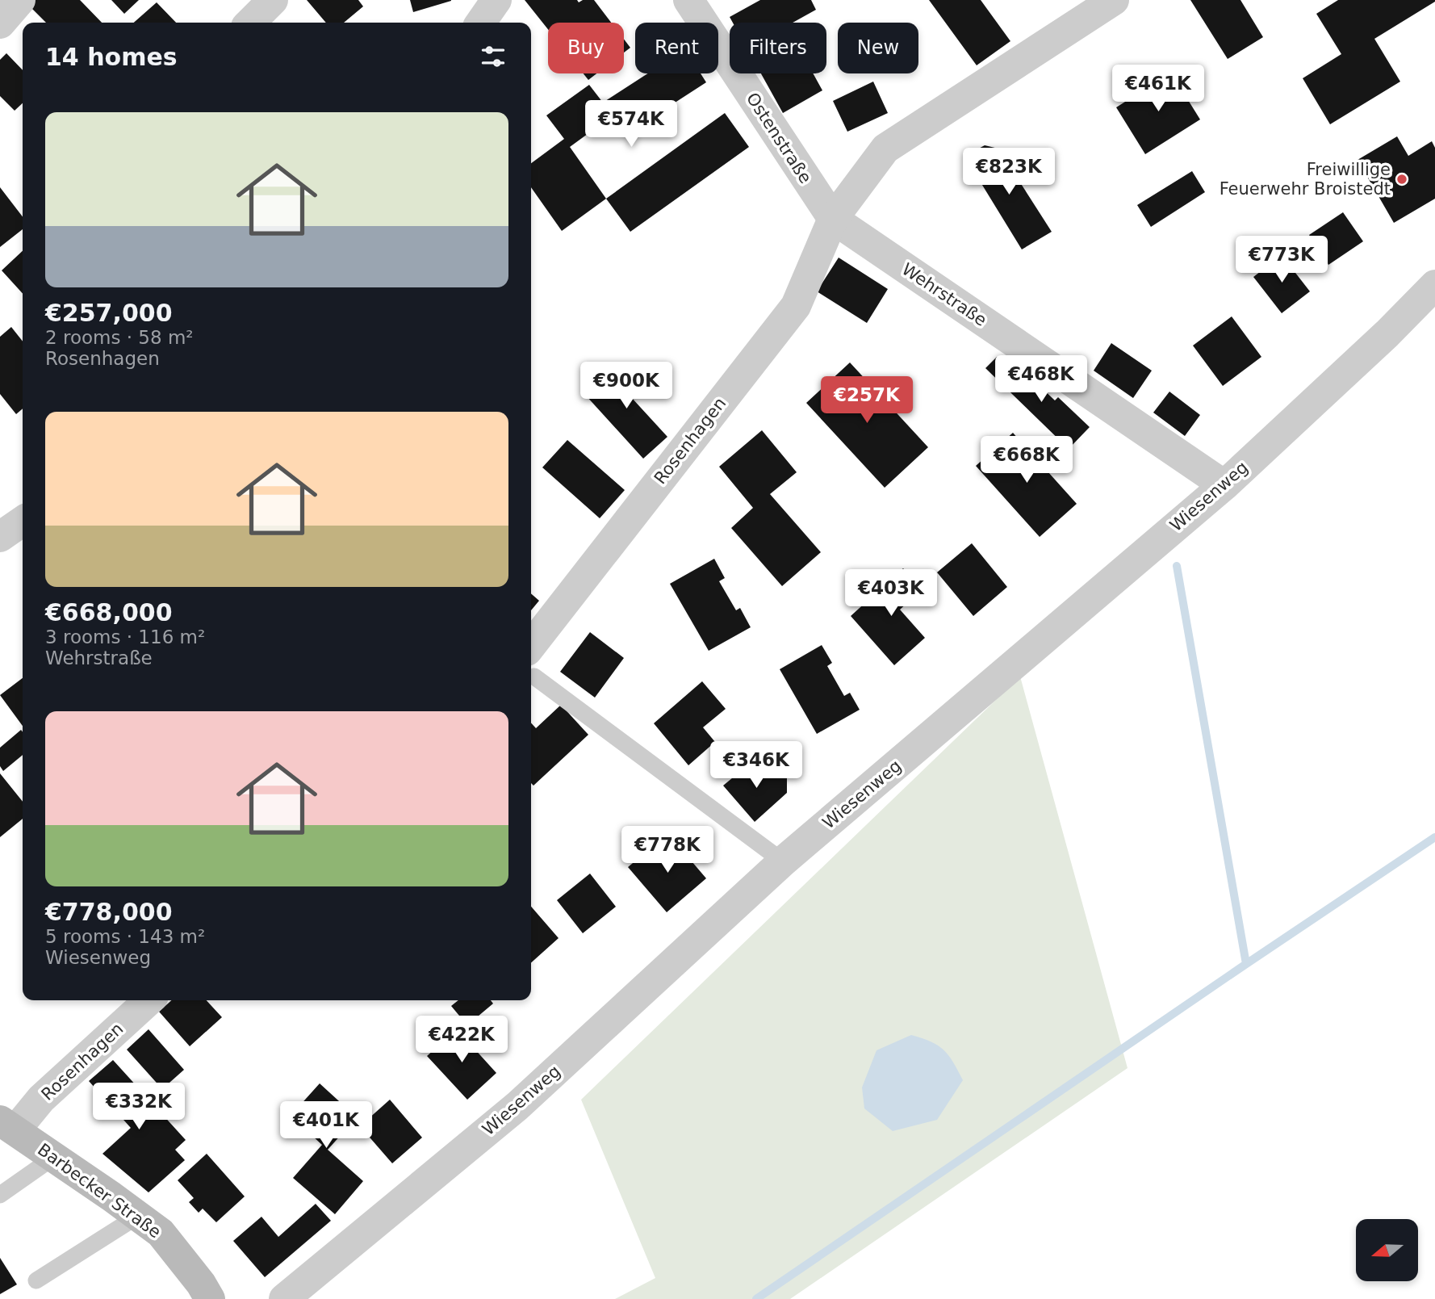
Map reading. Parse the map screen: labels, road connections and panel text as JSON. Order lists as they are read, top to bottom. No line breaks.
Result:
{"streets":{"main road":["Barbecker Straße"],"street":["Ostenstraße","Wehrstraße","Rosenhagen","Wiesenweg"]},"crossings":[["Ostenstraße","Wehrstraße"],["Ostenstraße","Rosenhagen"],["Wehrstraße","Rosenhagen"],["Wehrstraße","Wiesenweg"],["Rosenhagen","Barbecker Straße"]],"places":["Freiwillige Feuerwehr Broistedt"],"north":"left","page":{"chip":["Buy","Rent","Filters","New"],"heading":"14 homes","price":["€461K","€574K","€823K","€773K","€468K","€900K","€257K","€668K","€403K","€346K","€778K","€422K","€332K","€401K"],"list":[{"name":"€257,000","note":"2 rooms · 58 m² · Rosenhagen"},{"name":"€668,000","note":"3 rooms · 116 m² · Wehrstraße"},{"name":"€778,000","note":"5 rooms · 143 m² · Wiesenweg"}]}}
